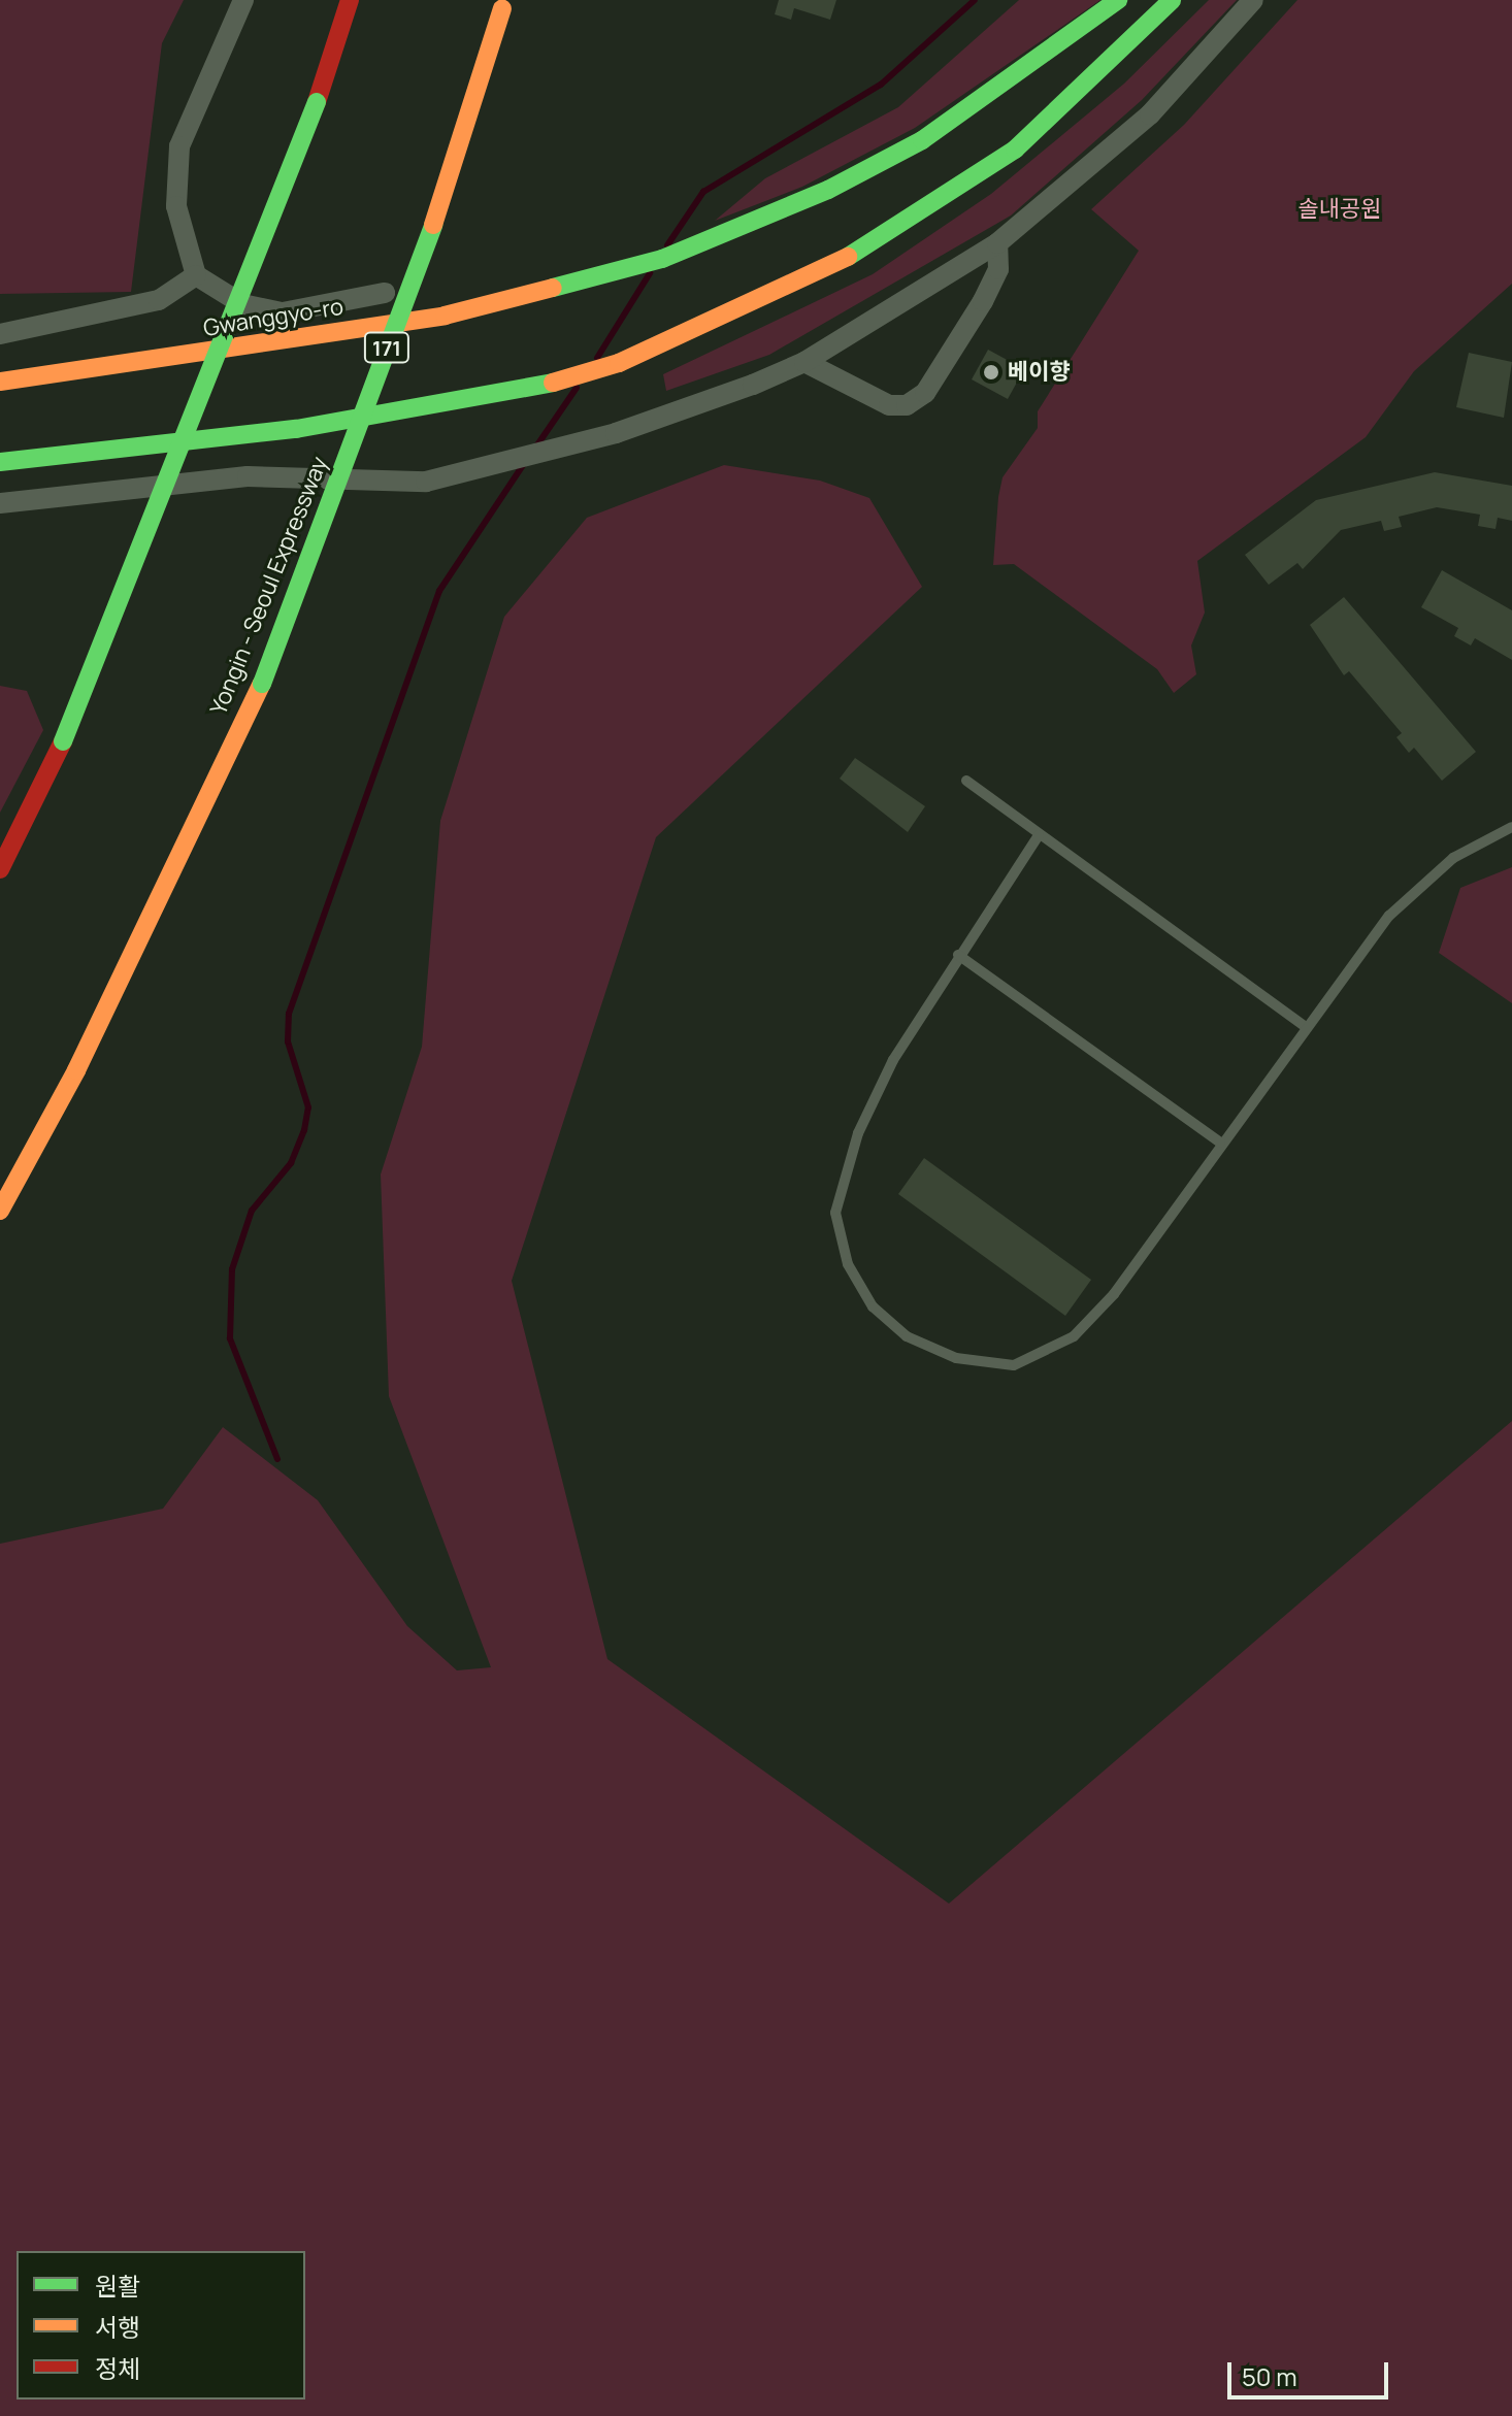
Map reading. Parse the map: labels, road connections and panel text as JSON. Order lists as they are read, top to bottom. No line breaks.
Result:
{"streets":{"main road":["Gwanggyo-ro","171","Yongin - Seoul Expressway"]},"parks":["솔내공원"],"places":["베이향"],"legend":["원활","서행","정체"],"scale_bar":"50 m"}
